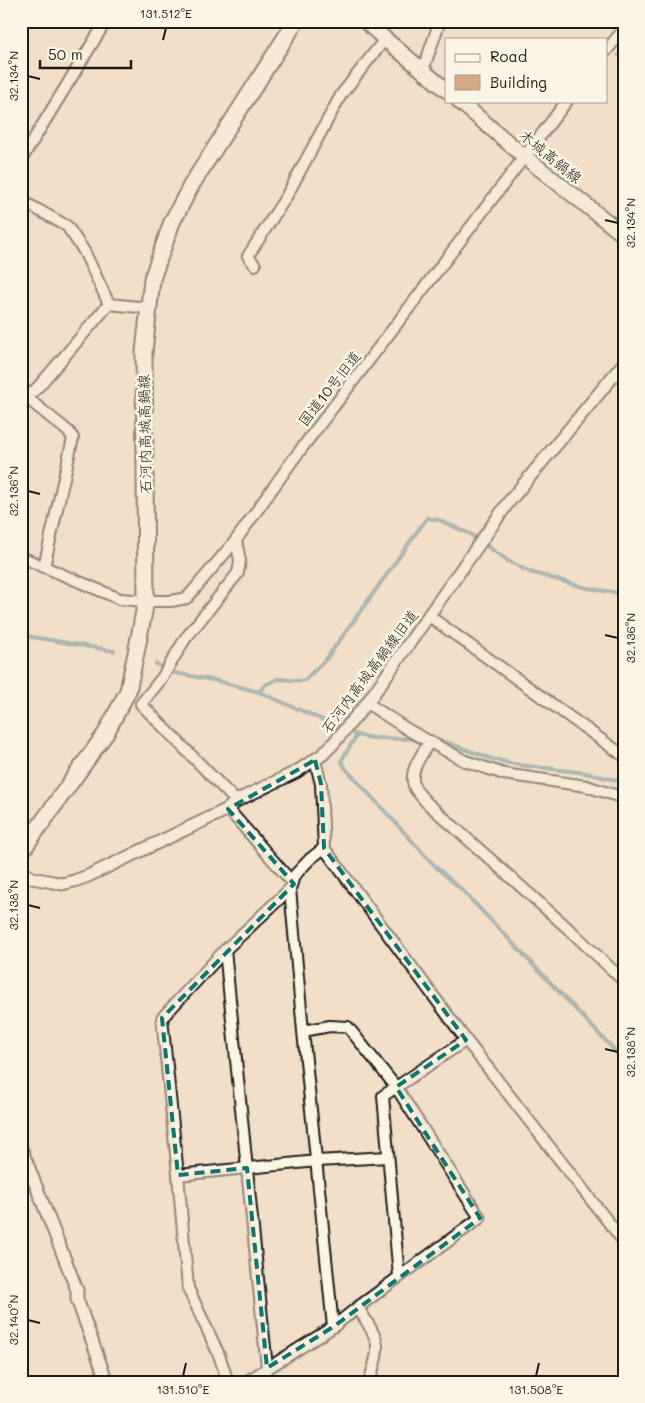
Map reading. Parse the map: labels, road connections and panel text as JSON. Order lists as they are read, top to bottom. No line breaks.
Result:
{"streets":{"main road":["木城高鍋線","石河内高城高鍋線"],"street":["国道10号旧道","石河内高城高鍋線旧道"]},"crossings":[["木城高鍋線","国道10号旧道"],["国道10号旧道","石河内高城高鍋線"]],"legend":["Road","Building"],"scale_bar":"50 m","coordinates":["131.512°E","32.134°N","32.136°N","32.138°N","32.140°N","131.510°E","131.508°E"]}
